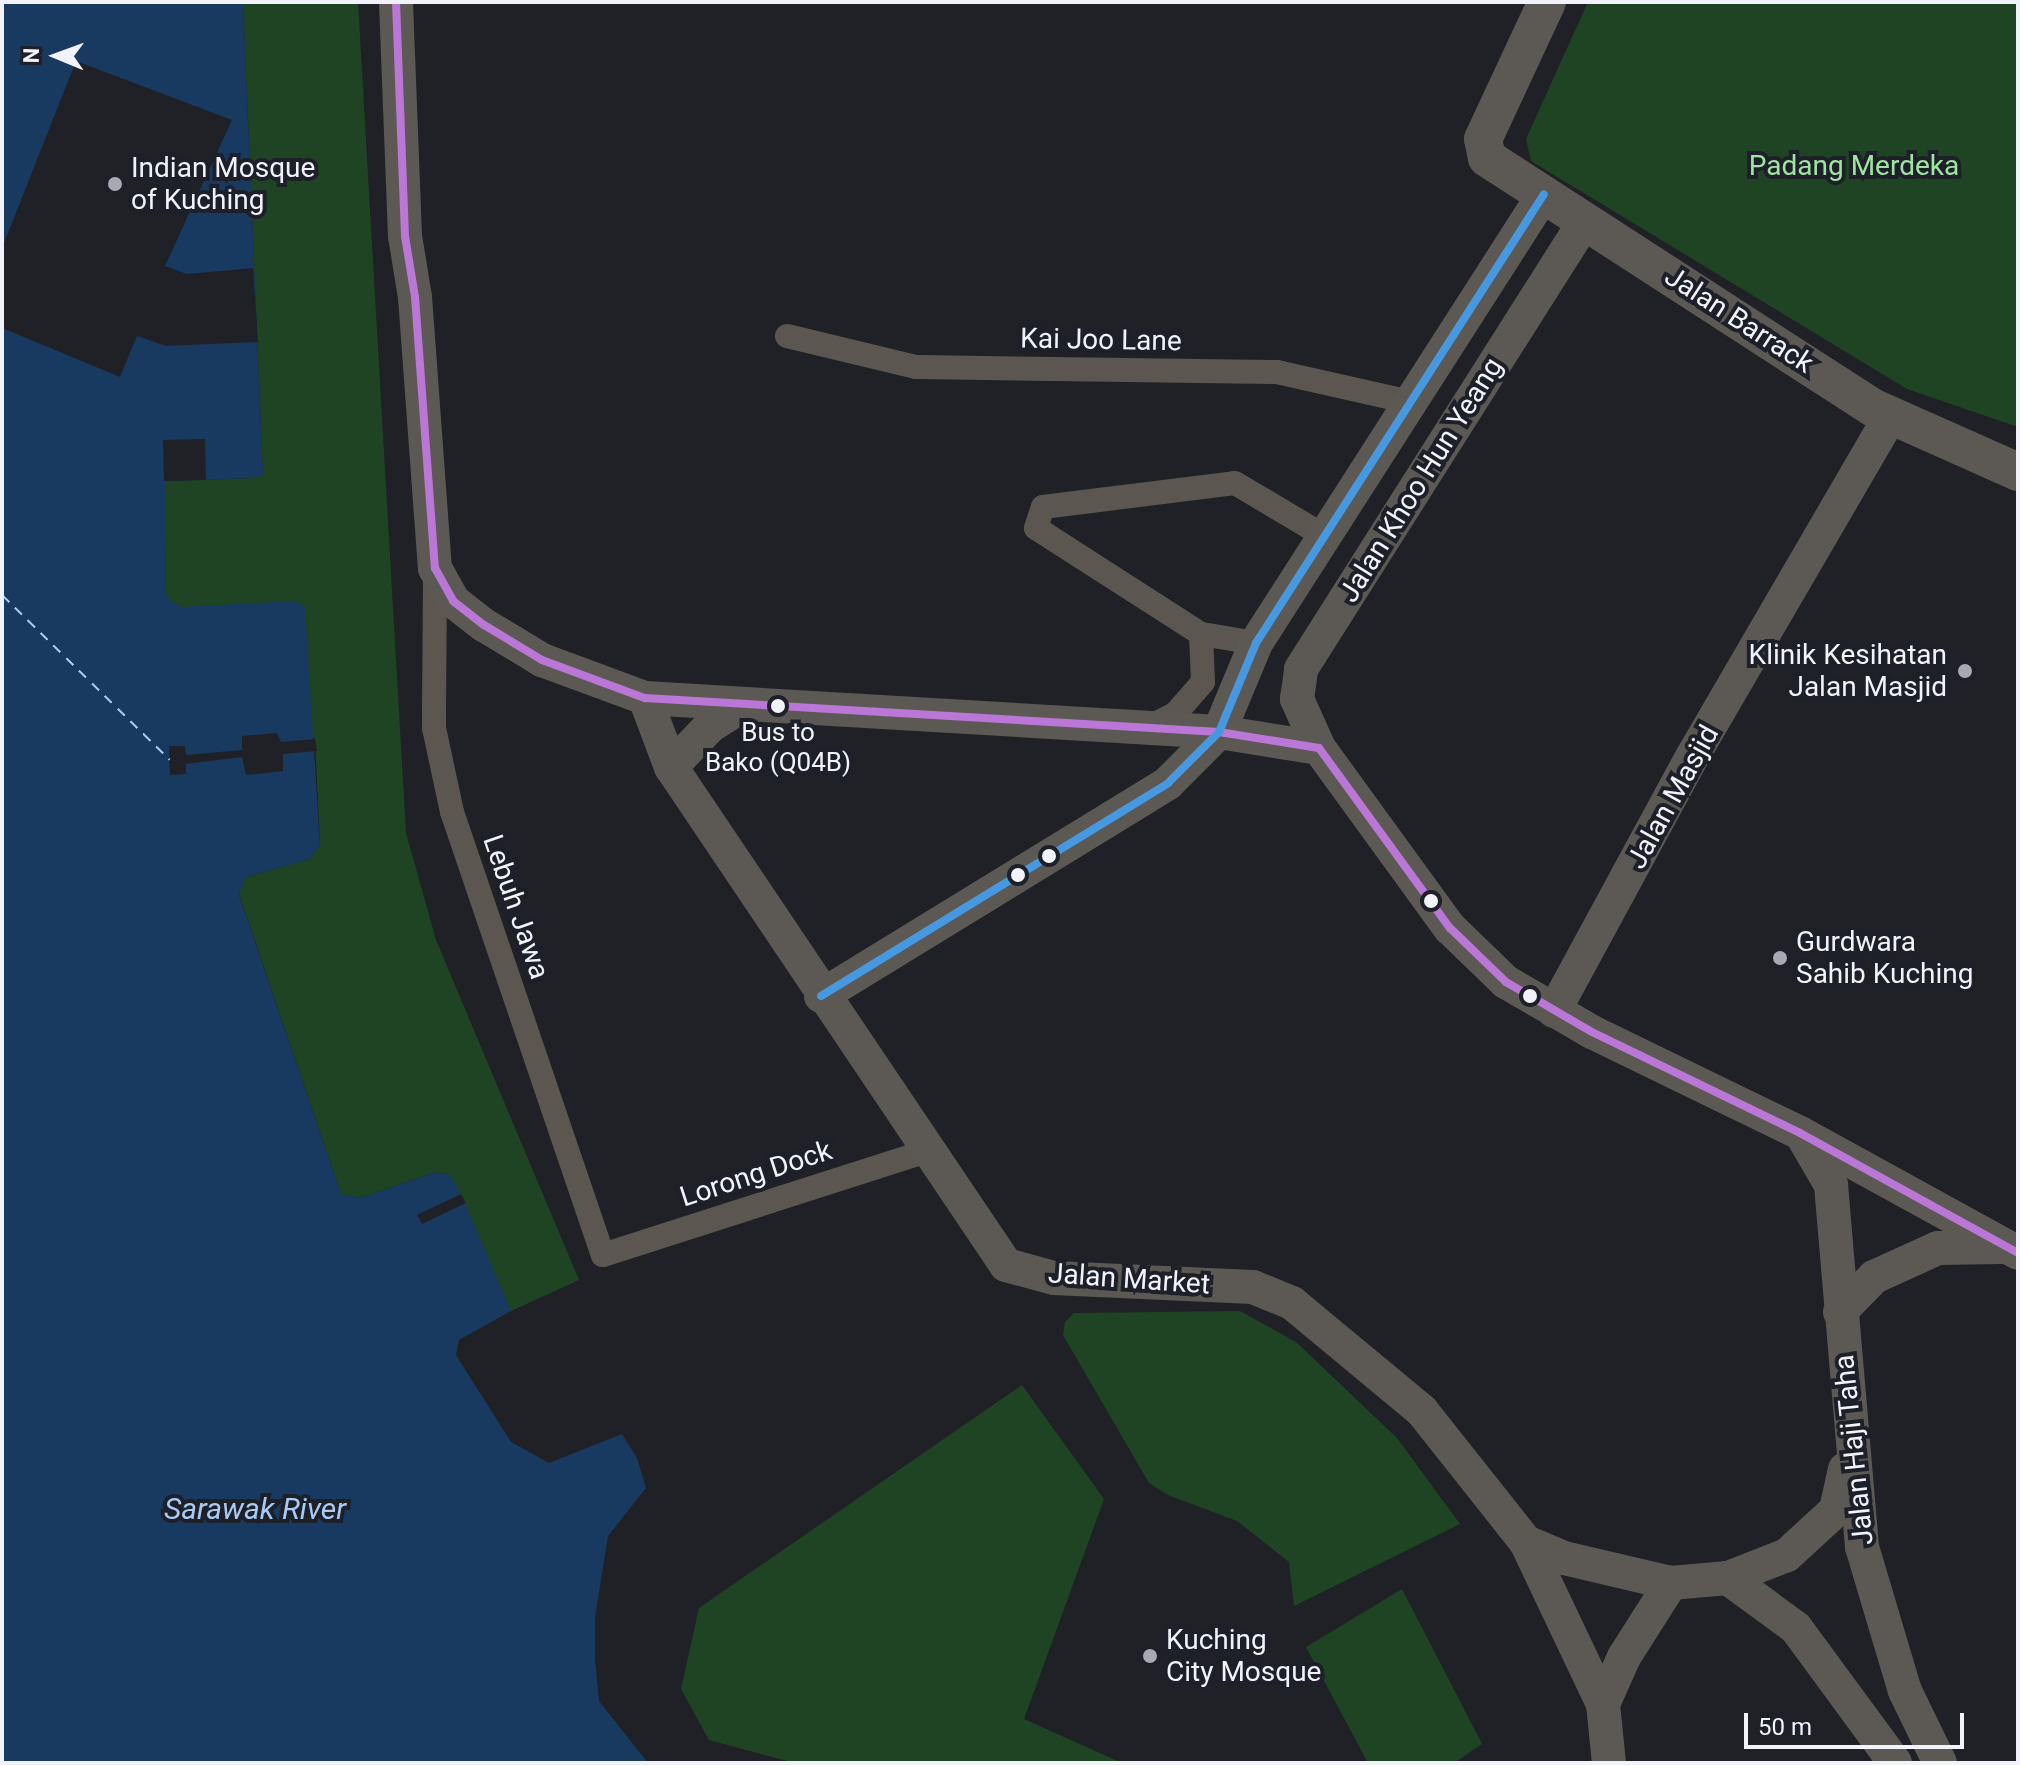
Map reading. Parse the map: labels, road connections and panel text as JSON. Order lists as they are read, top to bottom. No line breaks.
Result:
{"streets":{"main road":["Jalan Barrack","Jalan Khoo Hun Yeang","Jalan Masjid","Jalan Market","Jalan Haji Taha"],"street":["Kai Joo Lane","Lebuh Jawa","Lorong Dock"]},"crossings":[["Jalan Barrack","Jalan Khoo Hun Yeang"],["Jalan Barrack","Jalan Masjid"],["Kai Joo Lane","Jalan Khoo Hun Yeang"],["Jalan Khoo Hun Yeang","Jalan Masjid"],["Jalan Khoo Hun Yeang","Jalan Market"],["Jalan Khoo Hun Yeang","Jalan Haji Taha"],["Lebuh Jawa","Lorong Dock"],["Lorong Dock","Jalan Market"],["Jalan Market","Jalan Haji Taha"]],"water":["Sarawak River"],"parks":["Padang Merdeka"],"places":["Indian Mosque of Kuching","Klinik Kesihatan Jalan Masjid","Bus to Bako (Q04B)","Gurdwara Sahib Kuching","Kuching City Mosque"],"scale_bar":"50 m","north":"left"}
